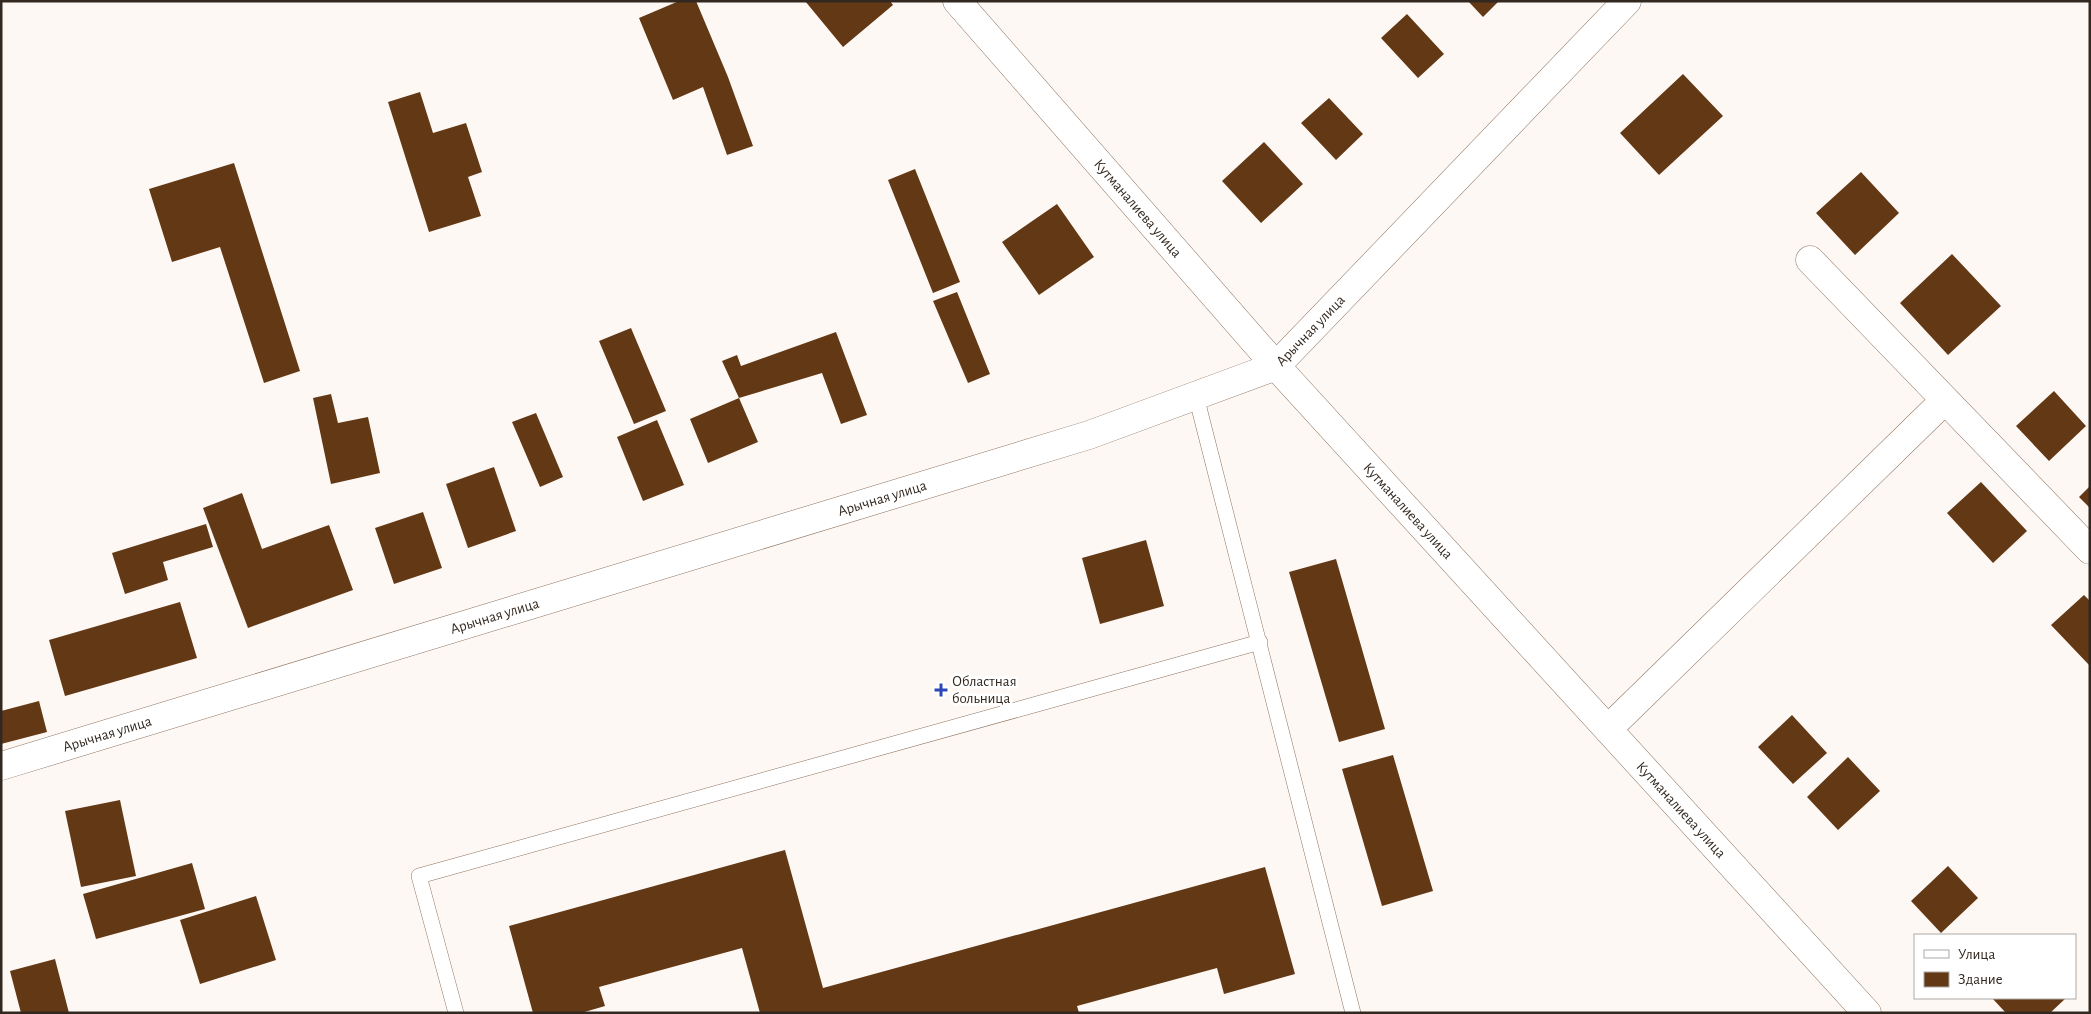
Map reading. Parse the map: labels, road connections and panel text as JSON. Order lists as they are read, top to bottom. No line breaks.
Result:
{"streets":{"street":["Кутманалиева улица","Арычная улица"]},"crossings":[["Кутманалиева улица","Арычная улица"]],"places":{"health":["Областная больница"]},"legend":["Улица","Здание"]}
